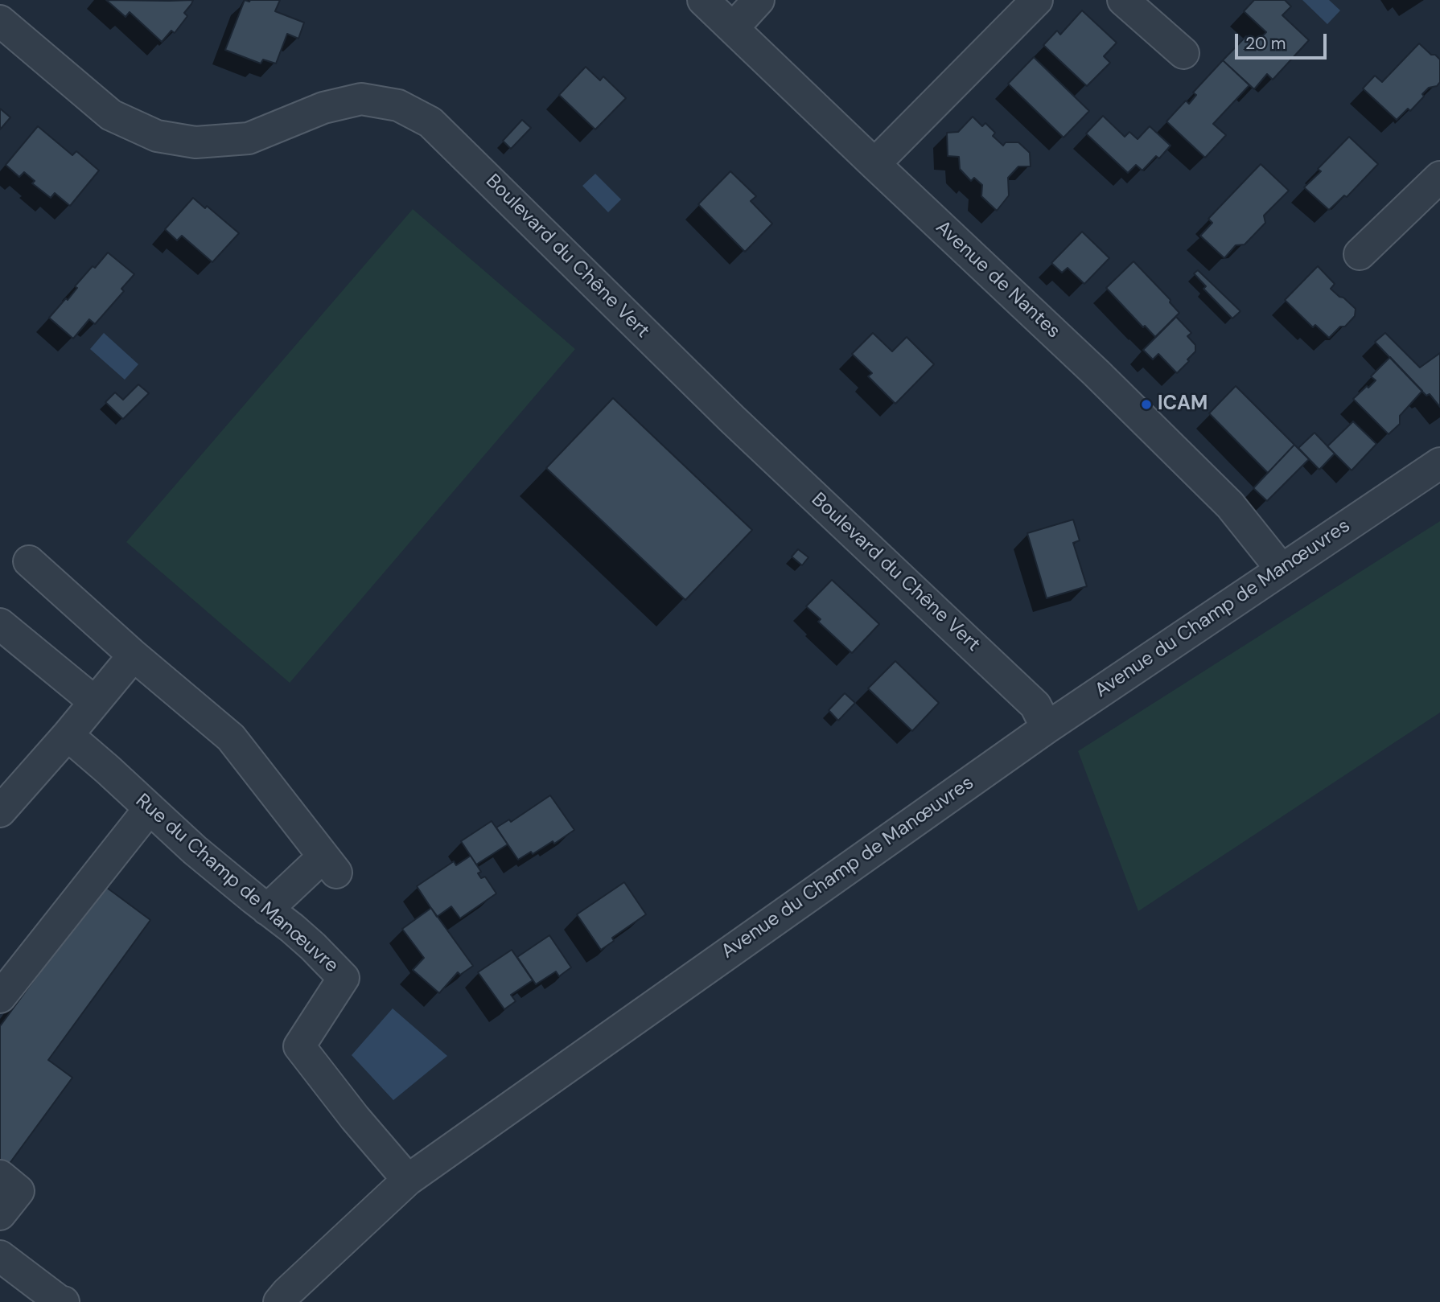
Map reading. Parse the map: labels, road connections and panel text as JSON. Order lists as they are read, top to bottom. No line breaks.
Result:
{"streets":{"street":["Boulevard du Chêne Vert","Avenue de Nantes","Avenue du Champ de Manœuvres","Rue du Champ de Manœuvre"]},"crossings":[["Boulevard du Chêne Vert","Avenue du Champ de Manœuvres"],["Avenue de Nantes","Avenue du Champ de Manœuvres"],["Avenue du Champ de Manœuvres","Rue du Champ de Manœuvre"]],"places":["ICAM"],"scale_bar":"20 m"}
